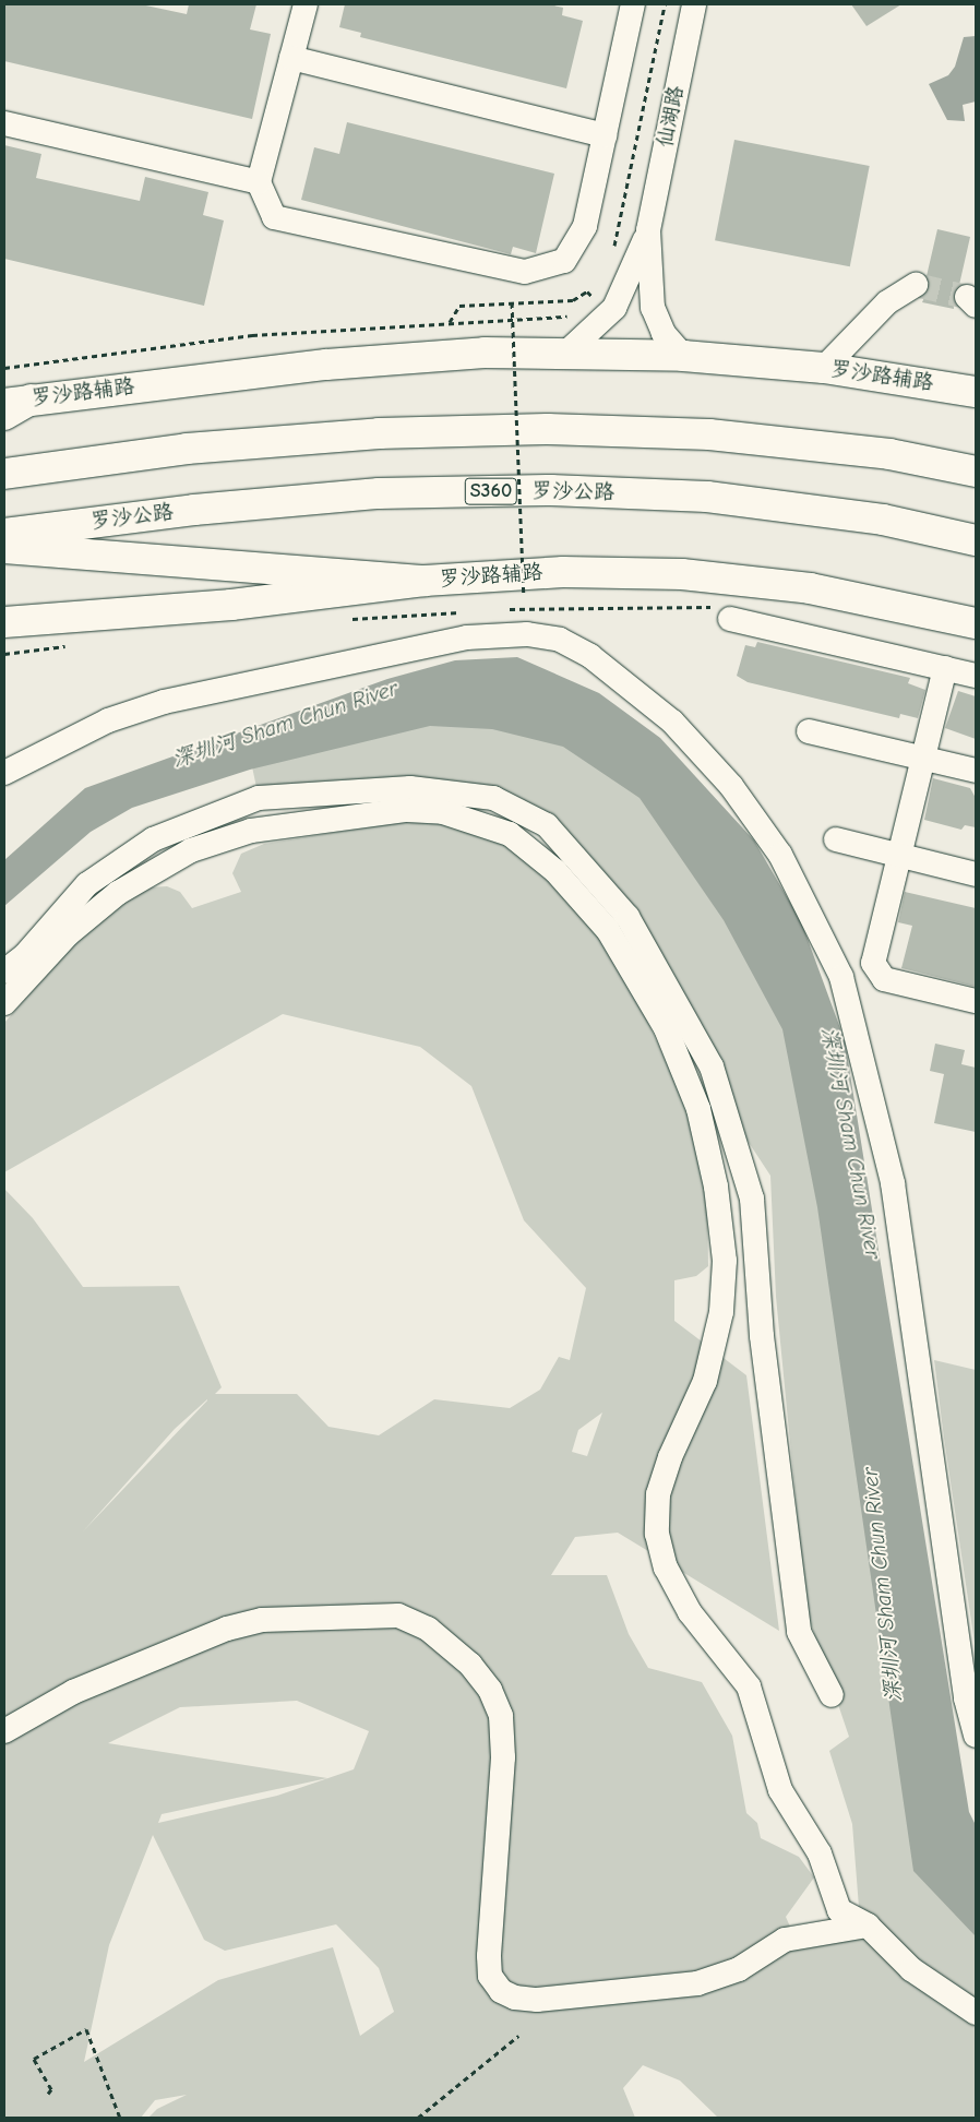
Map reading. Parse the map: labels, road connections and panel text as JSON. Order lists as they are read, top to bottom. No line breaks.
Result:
{"streets":{"main road":["罗沙路辅路","S360","罗沙公路"],"street":["仙湖路"]},"water":["深圳河 Sham Chun River"]}
